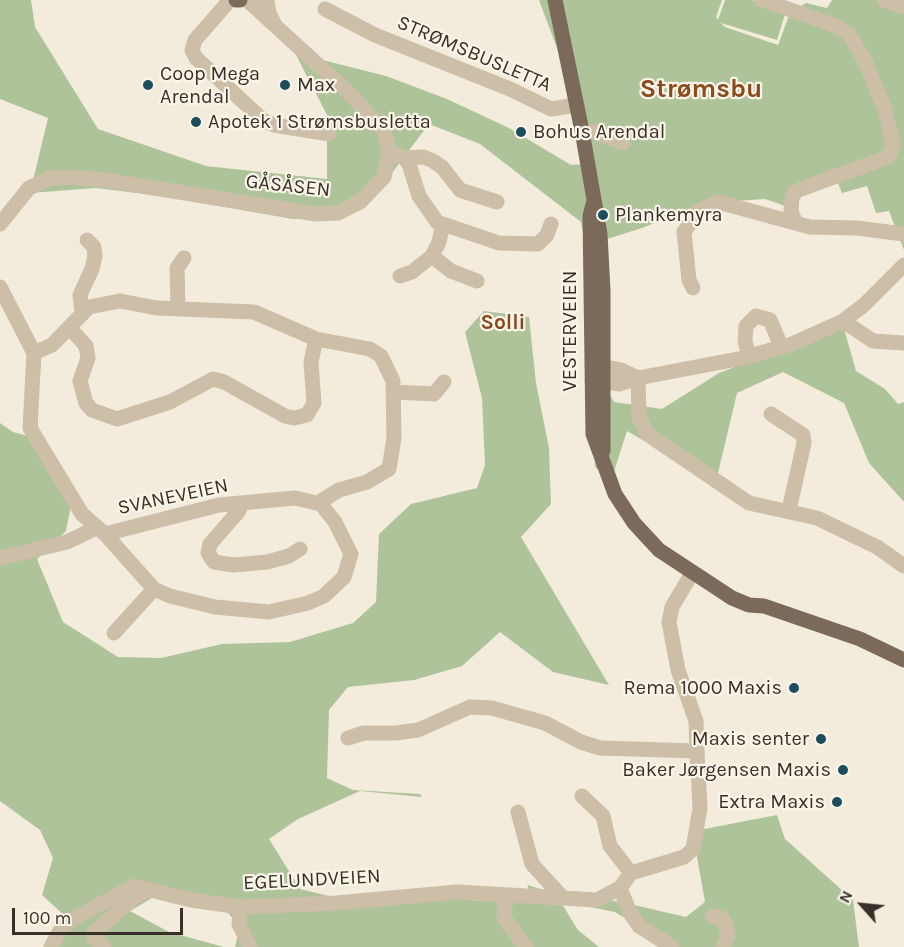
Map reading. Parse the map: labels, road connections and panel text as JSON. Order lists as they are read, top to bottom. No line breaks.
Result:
{"streets":{"main road":["VESTERVEIEN"],"street":["STRØMSBUSLETTA","GÅSÅSEN","SVANEVEIEN","EGELUNDVEIEN"]},"crossings":[["STRØMSBUSLETTA","VESTERVEIEN"]],"districts":["Strømsbu","Solli"],"places":["Coop Mega Arendal","Max","Apotek 1 Strømsbusletta","Bohus Arendal","Plankemyra","Rema 1000 Maxis","Maxis senter","Baker Jørgensen Maxis","Extra Maxis"],"scale_bar":"100 m","north":"top left"}
